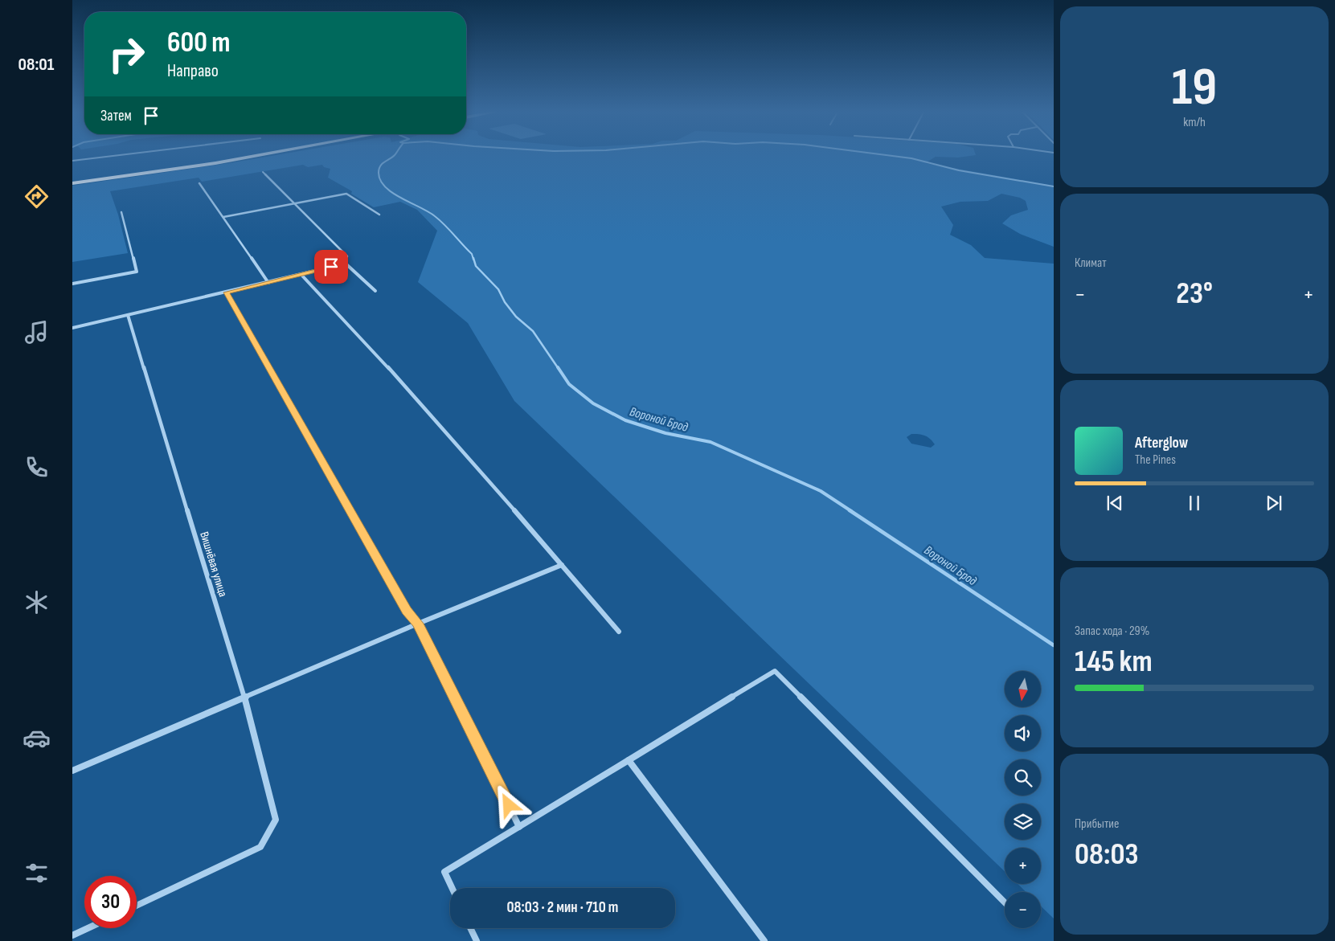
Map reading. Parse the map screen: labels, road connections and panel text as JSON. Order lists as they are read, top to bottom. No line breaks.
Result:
{"streets":{"street":["Вишнёвая улица"]},"water":["Вороной Брод"],"north":"bottom","page":{"tabs":"08:01","tile":[["19","km/h"],"Климат",["Запас хода · 29%","145 km"],["Прибытие","08:03"]],"turn":["600 m","Направо"],"then":"Затем","heat":["−","23°","+"],"song":["Afterglow","The Pines"],"map_buttons":["+","−"],"limit":"30","trip":"08:03 · 2 мин · 710 m"}}
